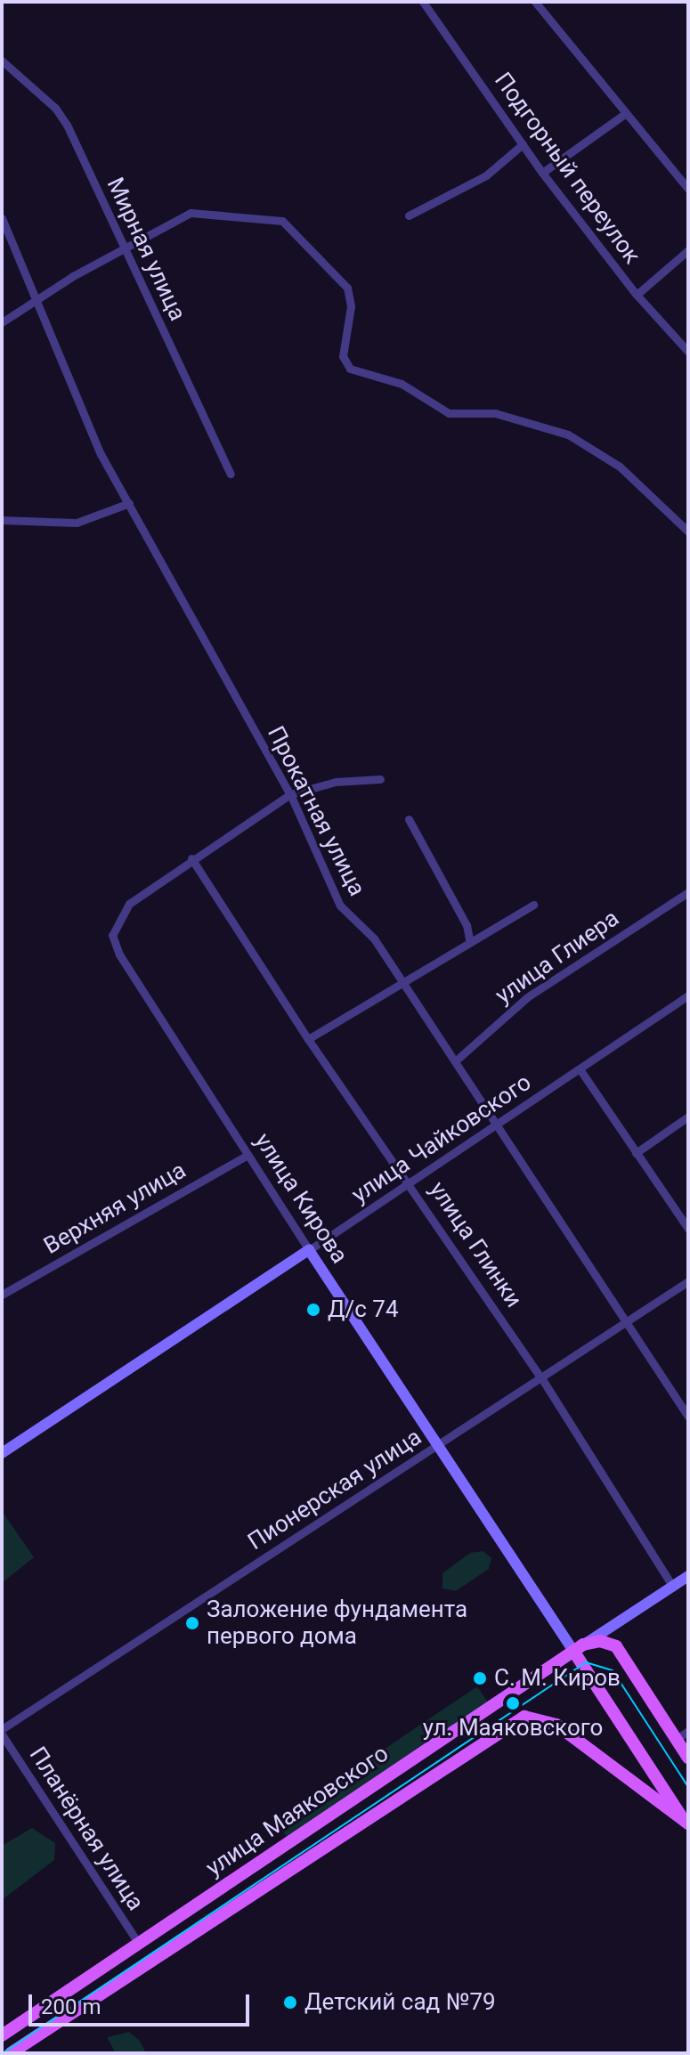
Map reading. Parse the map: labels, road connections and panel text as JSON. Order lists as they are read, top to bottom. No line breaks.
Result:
{"streets":{"main road":["улица Чайковского","улица Кирова","улица Маяковского"],"street":["Подгорный переулок","Мирная улица","Прокатная улица","улица Глиера","Верхняя улица","улица Глинки","Пионерская улица","Планёрная улица"]},"crossings":[["Прокатная улица","улица Глиера"],["Прокатная улица","улица Чайковского"],["Прокатная улица","Пионерская улица"],["улица Чайковского","улица Кирова"],["улица Чайковского","улица Глинки"],["улица Кирова","Верхняя улица"],["улица Кирова","улица Глинки"],["улица Кирова","Пионерская улица"],["улица Кирова","улица Маяковского"],["улица Глинки","Пионерская улица"],["улица Глинки","улица Маяковского"],["Пионерская улица","Планёрная улица"],["улица Маяковского","Планёрная улица"]],"places":["Д/с 74","Заложение фундамента первого дома","С. М. Киров","ул. Маяковского","Детский сад №79"],"scale_bar":"200 m"}
